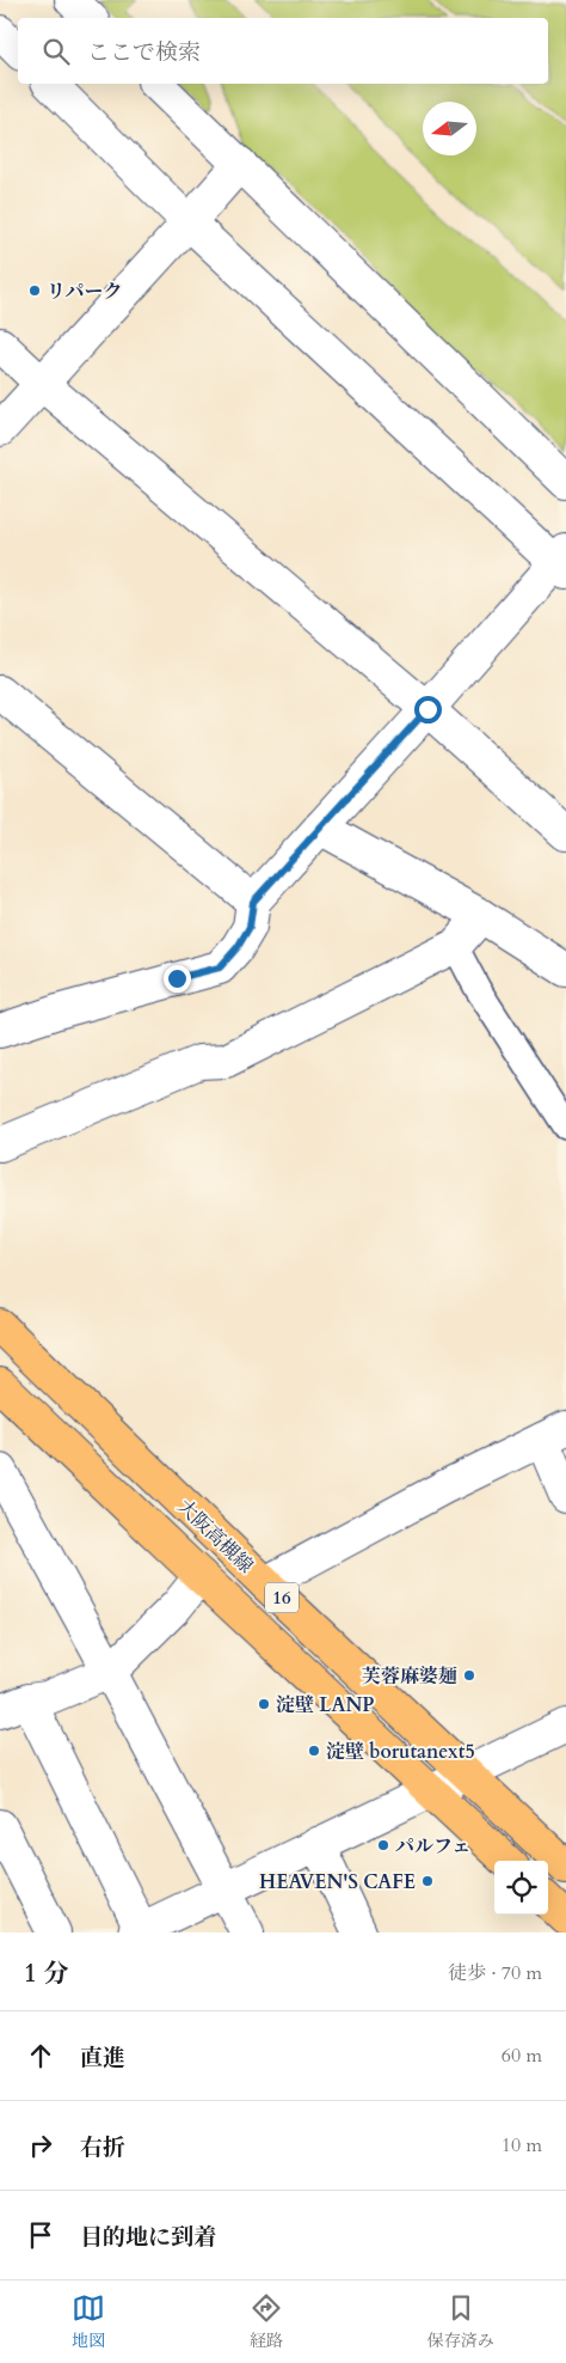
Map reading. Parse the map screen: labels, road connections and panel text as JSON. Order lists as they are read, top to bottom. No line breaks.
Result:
{"streets":{"main road":["大阪高槻線","16"]},"places":["リパーク","芙蓉麻婆麺","淀壁 LANP","淀壁 borutanext5","パルフェ","HEAVEN'S CAFE"],"north":"left","page":{"search":"ここで検索","heading":["1 分","徒歩 · 70 m"],"list":[["直進","60 m"],["右折","10 m"],"目的地に到着"],"nav":["地図","経路","保存済み"]}}
